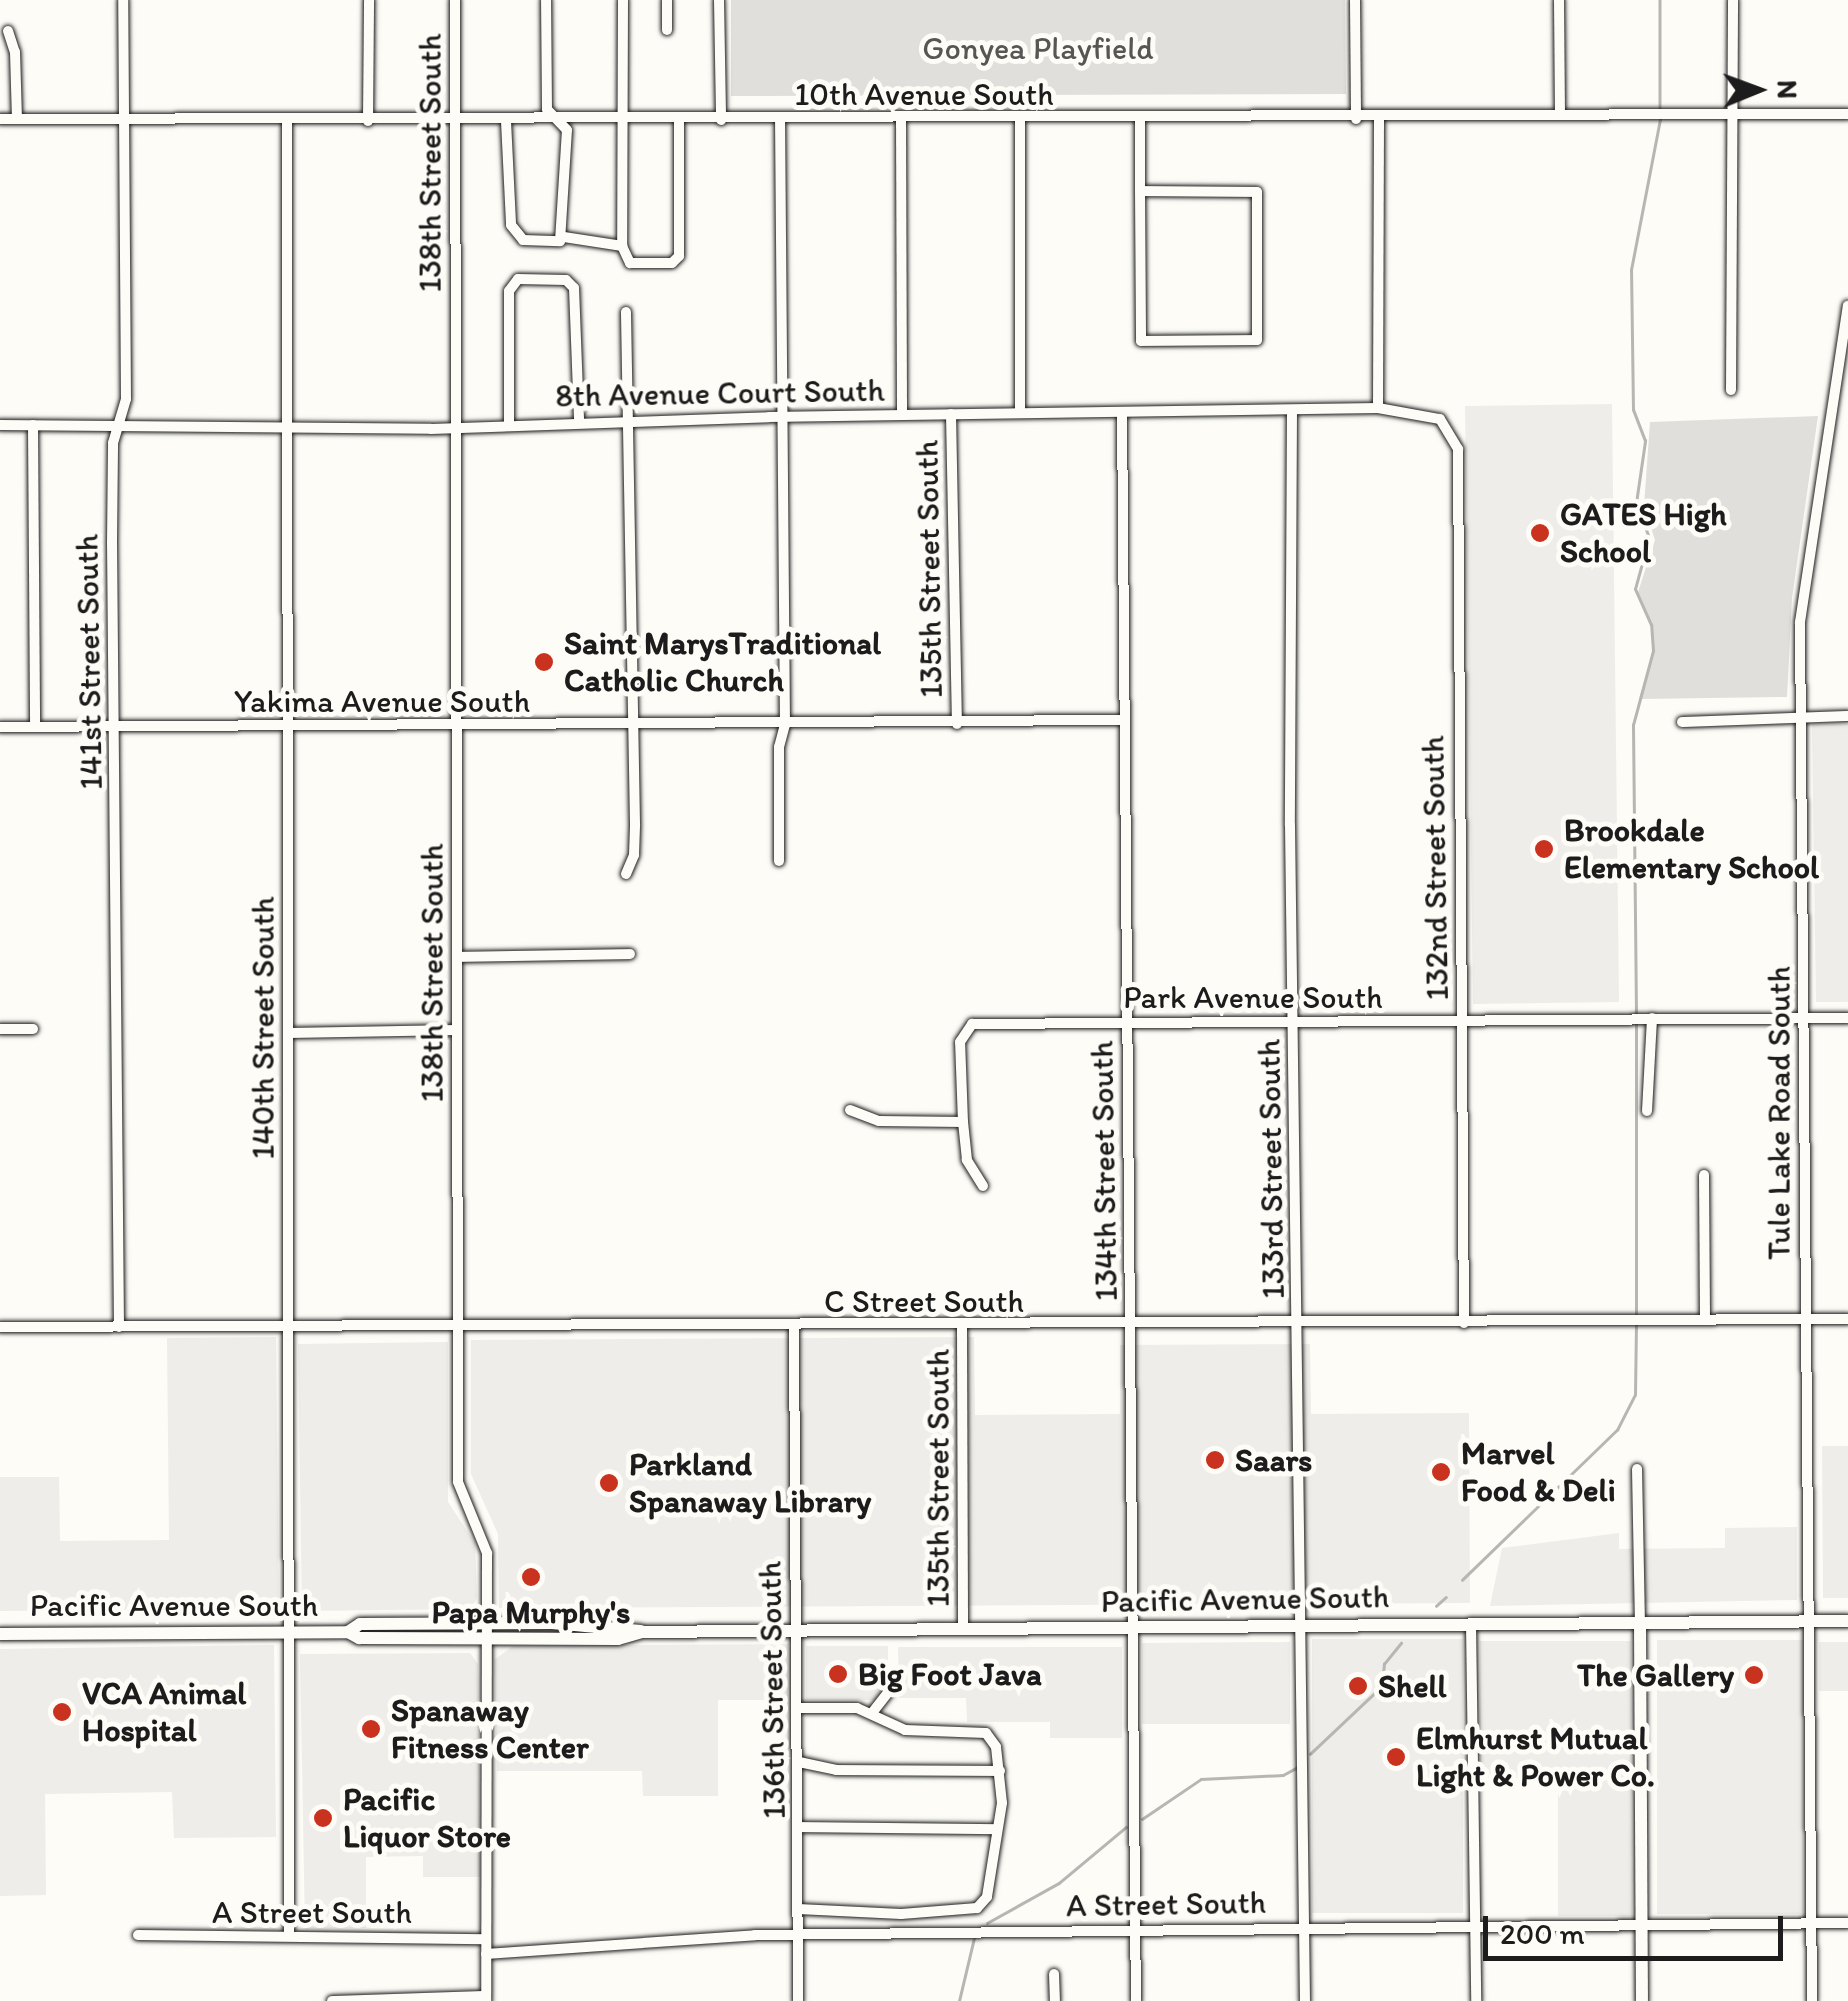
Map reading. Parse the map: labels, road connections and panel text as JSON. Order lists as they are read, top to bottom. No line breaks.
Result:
{"streets":{"main road":["Pacific Avenue South"],"street":["10th Avenue South","138th Street South","8th Avenue Court South","135th Street South","141st Street South","Yakima Avenue South","132nd Street South","Park Avenue South","140th Street South","Tule Lake Road South","133rd Street South","134th Street South","C Street South","136th Street South","A Street South"]},"crossings":[["10th Avenue South","138th Street South"],["10th Avenue South","141st Street South"],["10th Avenue South","140th Street South"],["138th Street South","8th Avenue Court South"],["138th Street South","Yakima Avenue South"],["138th Street South","C Street South"],["138th Street South","Pacific Avenue South"],["138th Street South","A Street South"],["8th Avenue Court South","135th Street South"],["8th Avenue Court South","141st Street South"],["8th Avenue Court South","132nd Street South"],["8th Avenue Court South","140th Street South"],["8th Avenue Court South","133rd Street South"],["8th Avenue Court South","134th Street South"],["135th Street South","Yakima Avenue South"],["135th Street South","C Street South"],["135th Street South","Pacific Avenue South"],["141st Street South","Yakima Avenue South"],["141st Street South","C Street South"],["Yakima Avenue South","140th Street South"],["Yakima Avenue South","134th Street South"],["132nd Street South","Park Avenue South"],["132nd Street South","C Street South"],["Park Avenue South","Tule Lake Road South"],["Park Avenue South","133rd Street South"],["Park Avenue South","134th Street South"],["140th Street South","C Street South"],["140th Street South","Pacific Avenue South"],["140th Street South","A Street South"],["Tule Lake Road South","C Street South"],["Tule Lake Road South","Pacific Avenue South"],["Tule Lake Road South","A Street South"],["133rd Street South","C Street South"],["133rd Street South","Pacific Avenue South"],["133rd Street South","A Street South"],["134th Street South","C Street South"],["134th Street South","Pacific Avenue South"],["134th Street South","A Street South"],["C Street South","136th Street South"],["Pacific Avenue South","136th Street South"],["136th Street South","A Street South"]],"parks":["Gonyea Playfield"],"places":["GATES High School","Saint MarysTraditional Catholic Church","Brookdale Elementary School","Saars","Marvel Food & Deli","Parkland Spanaway Library","Papa Murphy's","Big Foot Java","The Gallery","Shell","VCA Animal Hospital","Spanaway Fitness Center","Elmhurst Mutual Light & Power Co.","Pacific Liquor Store"],"scale_bar":"200 m","north":"right"}
